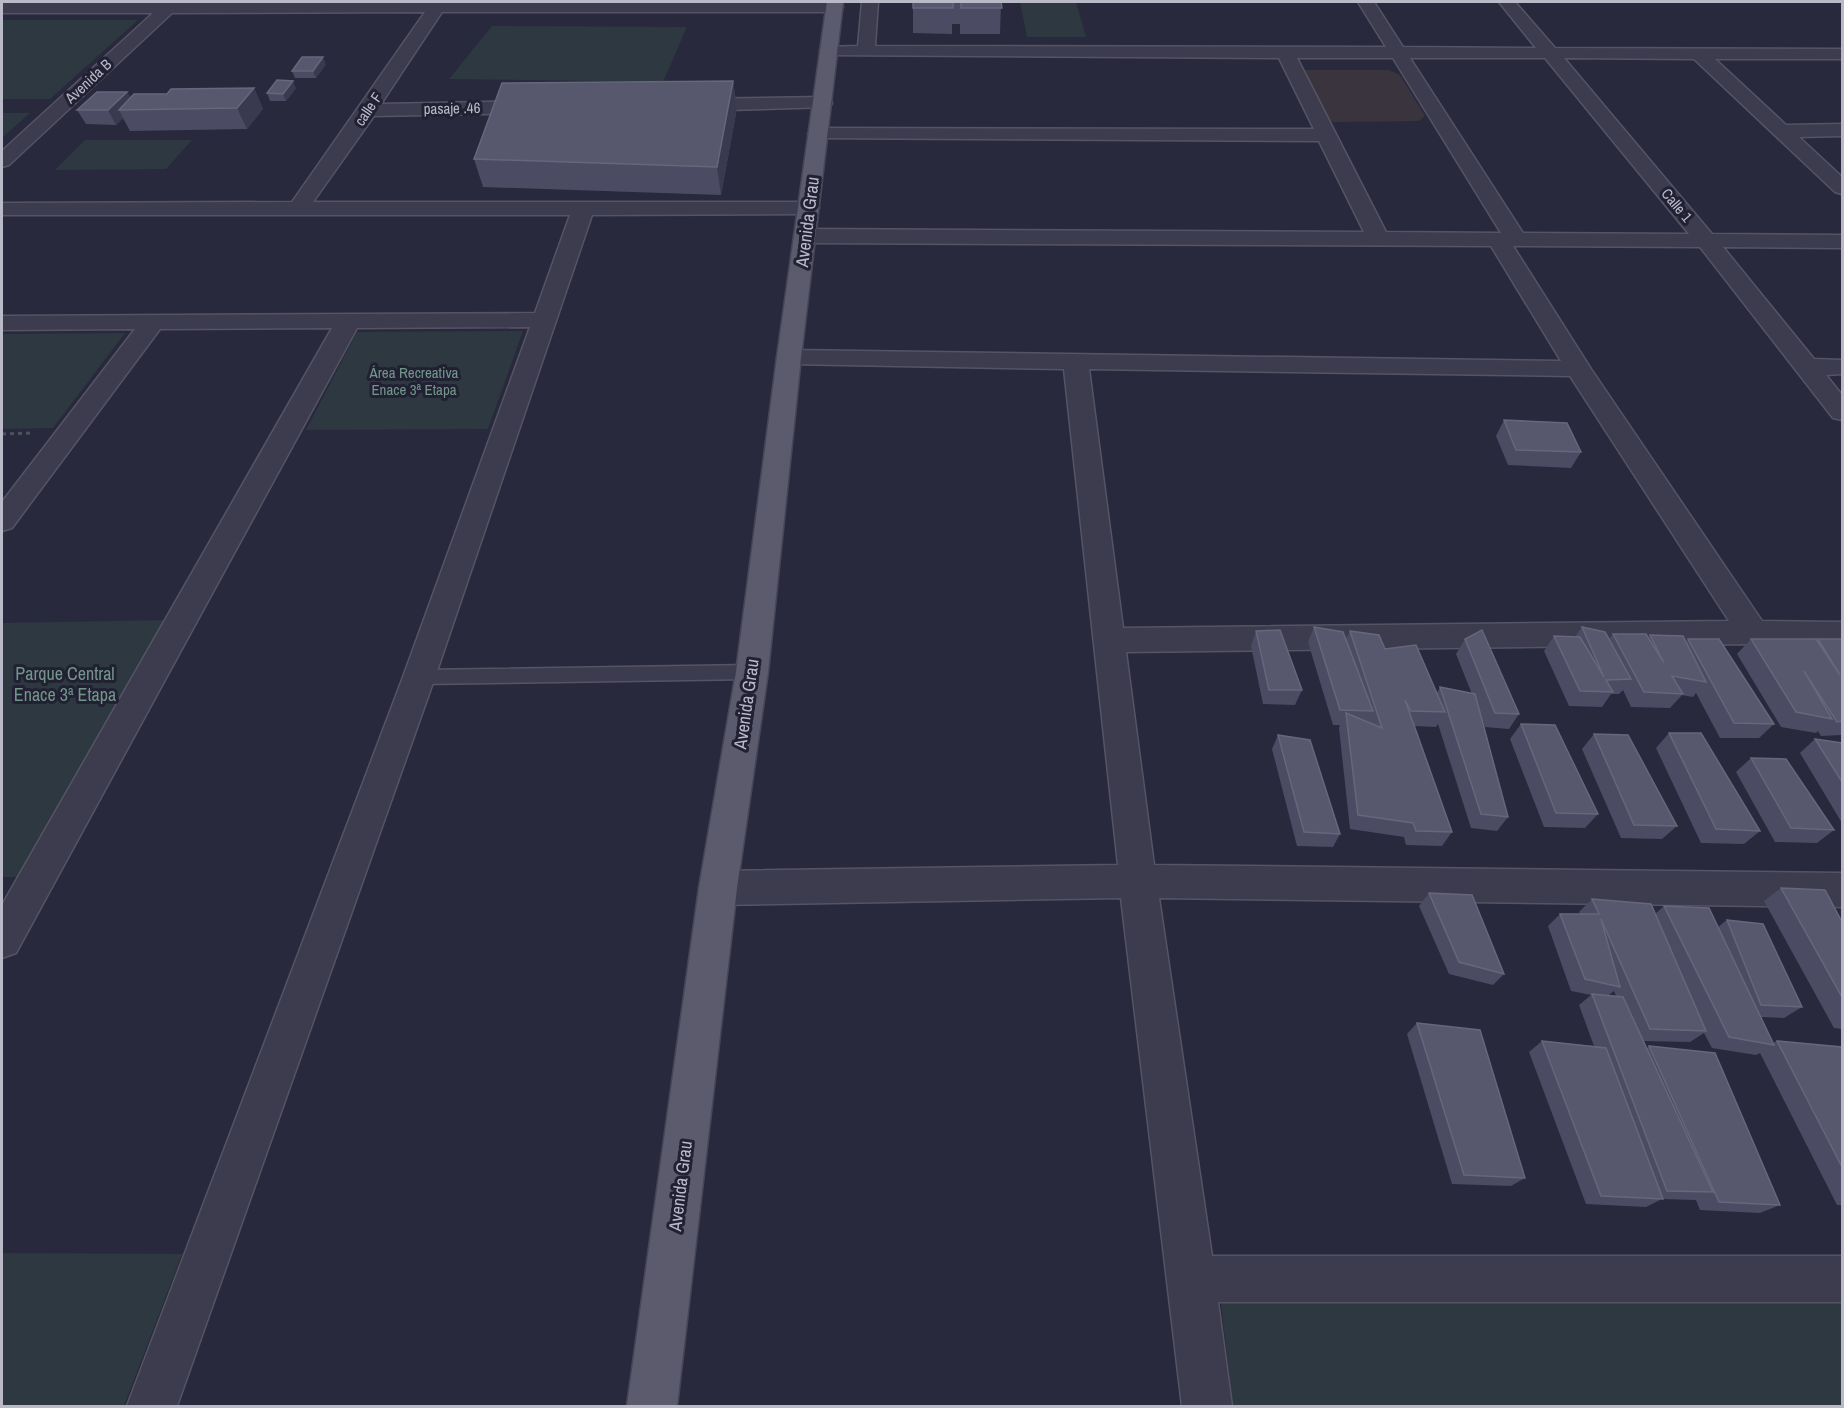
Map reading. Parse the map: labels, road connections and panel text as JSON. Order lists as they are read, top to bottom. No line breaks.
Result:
{"streets":{"main road":["Avenida Grau"],"street":["Avenida B","pasaje .46","calle F","Calle 1"]},"crossings":[["pasaje .46","calle F"]],"parks":["Área Recreativa Enace 3ª Etapa","Parque Central Enace 3ª Etapa"]}
